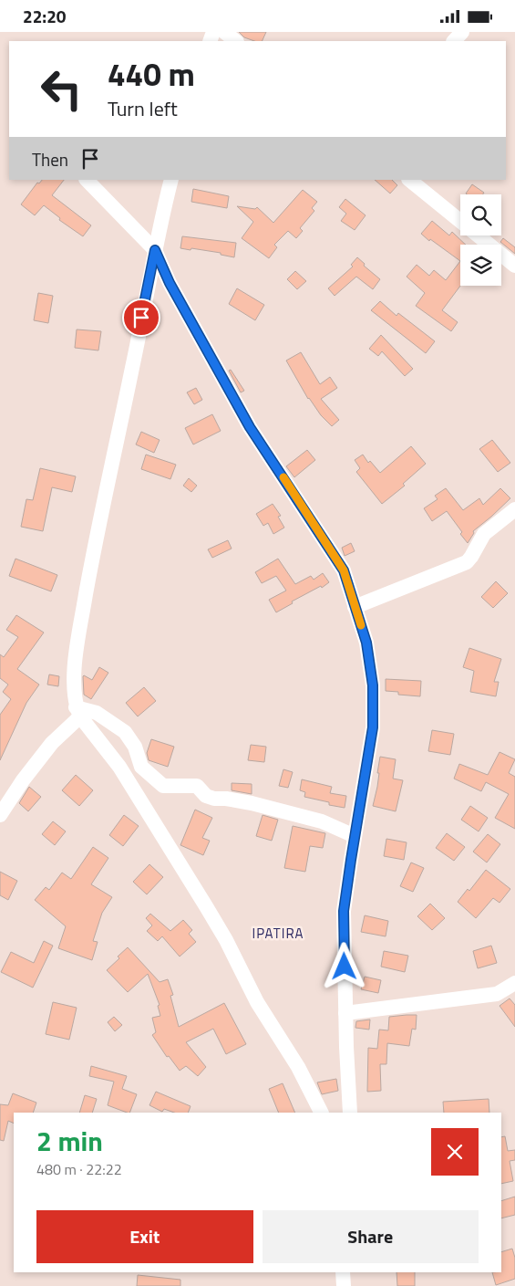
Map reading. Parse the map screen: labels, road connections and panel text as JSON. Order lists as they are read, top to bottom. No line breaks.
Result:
{"districts":["IPATIRA"],"page":{"status":"22:20","turn":["440 m","Turn left"],"then":"Then","heading":["2 min","480 m · 22:22"],"buttons":["Exit","Share"]}}
